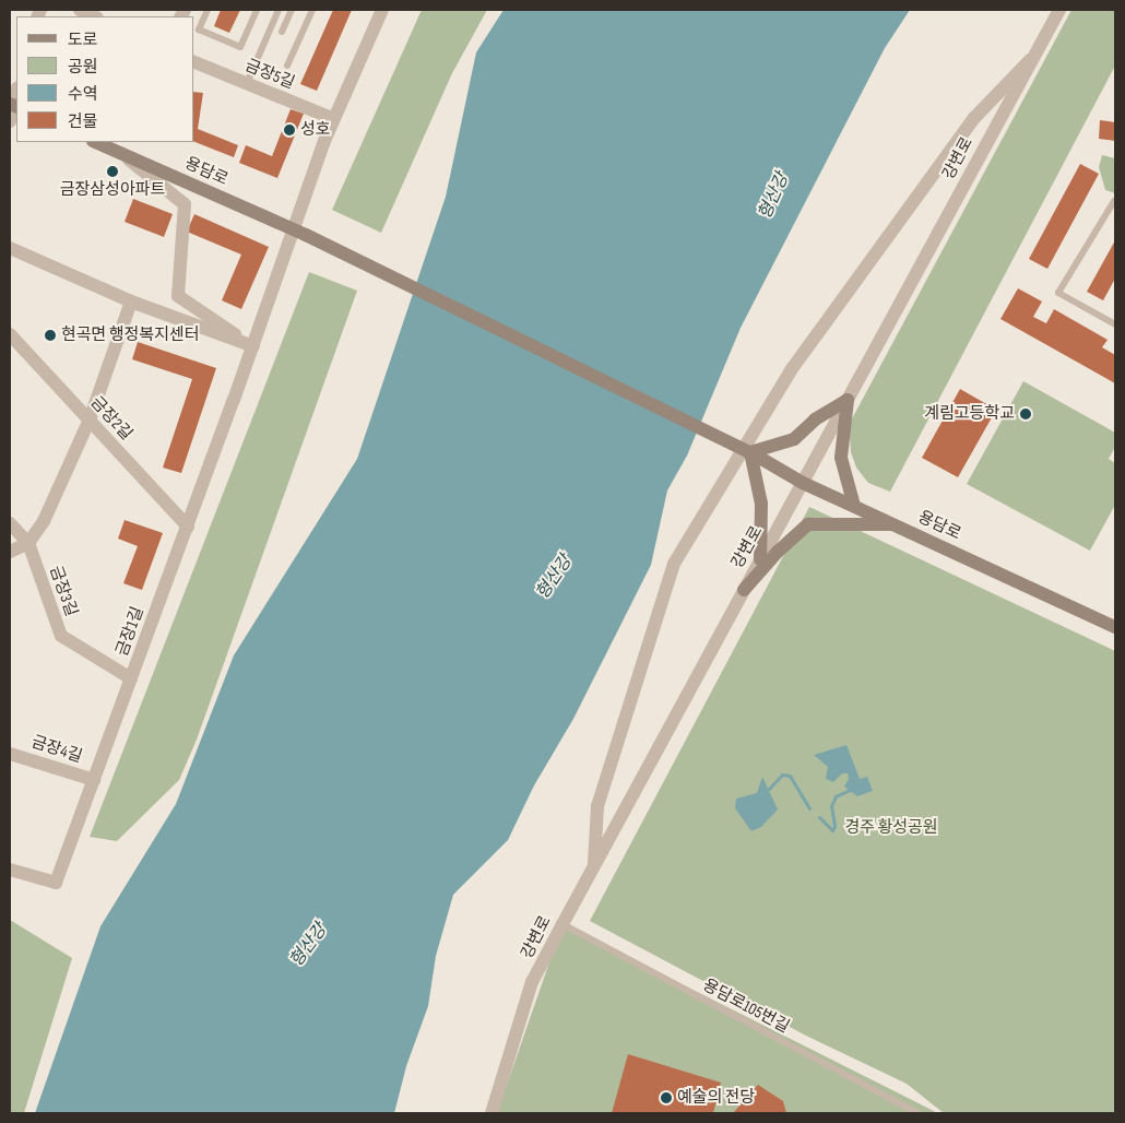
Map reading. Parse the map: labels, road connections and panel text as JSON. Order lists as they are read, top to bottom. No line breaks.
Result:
{"streets":{"main road":["용담로"],"street":["금장5길","강변로","금장2길","금장3길","금장1길","금장4길"],"lane":["용담로105번길"]},"crossings":[["금장5길","금장1길"],["강변로","용담로"],["강변로","용담로105번길"],["용담로","금장1길"],["금장2길","금장1길"],["금장3길","금장1길"],["금장1길","금장4길"]],"water":["형산강"],"parks":["경주 황성공원"],"places":["성호","금장삼성아파트","현곡면 행정복지센터","계림고등학교","예술의 전당"],"legend":["도로","공원","수역","건물"]}
